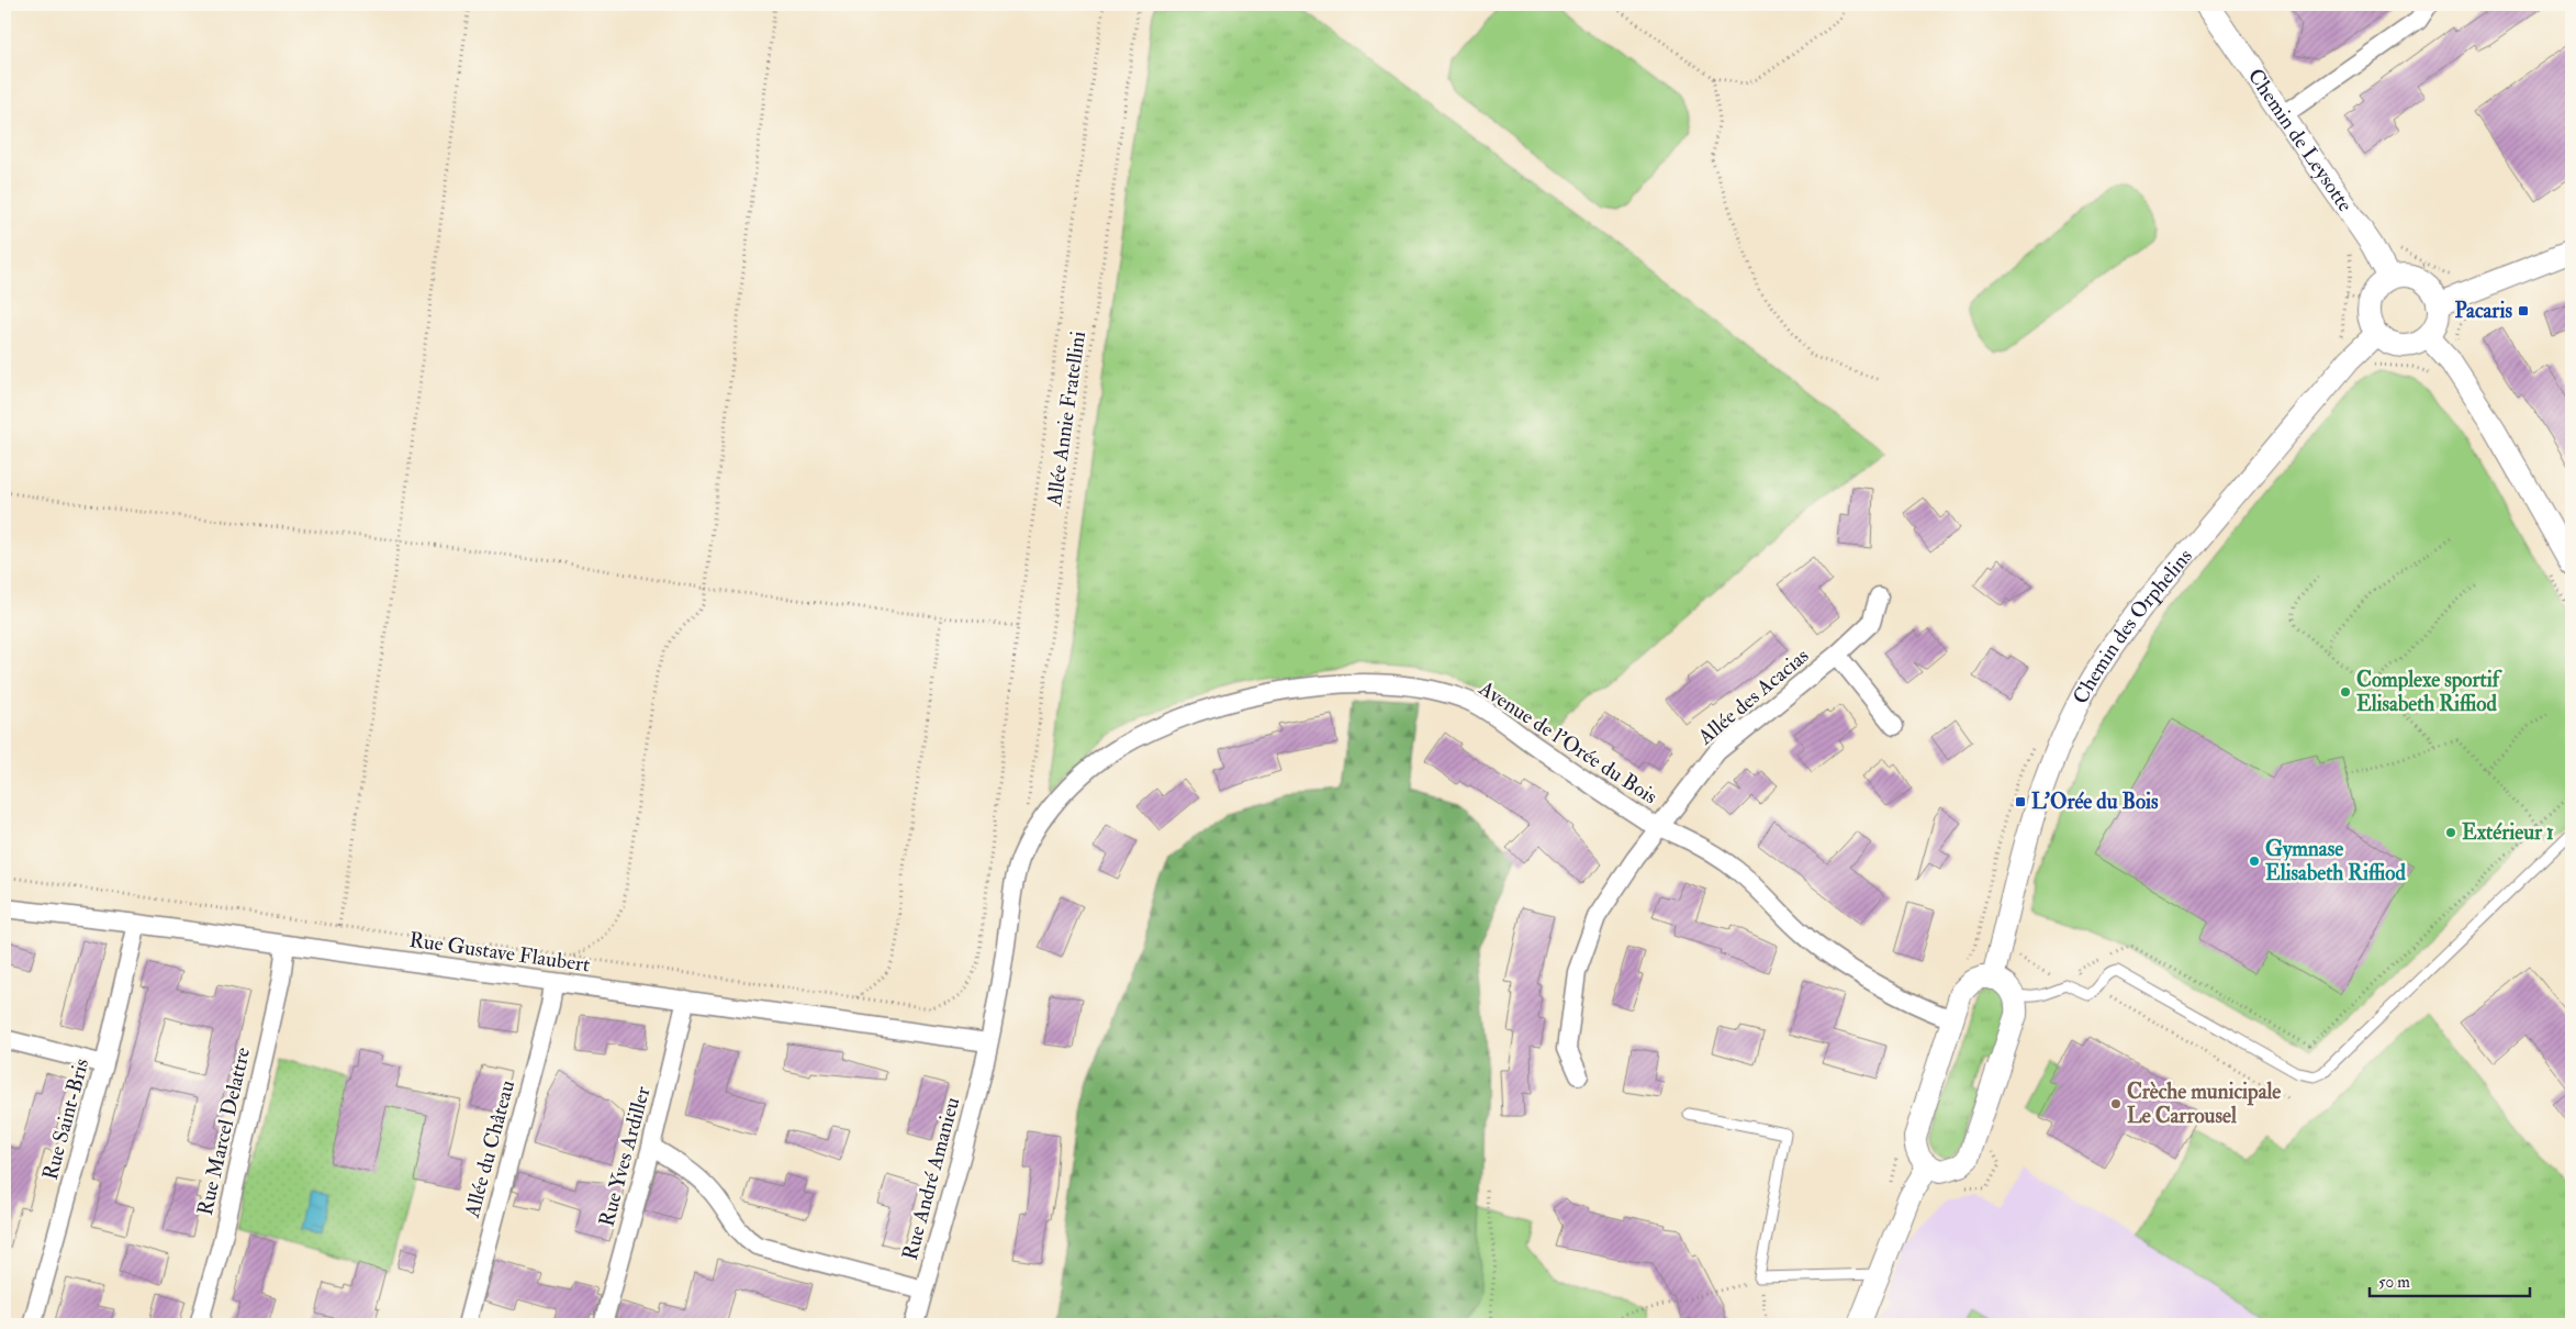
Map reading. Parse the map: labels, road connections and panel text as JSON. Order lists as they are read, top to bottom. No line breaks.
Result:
{"streets":{"street":["Chemin de Leysotte","Chemin des Orphelins","Allée des Acacias","Avenue de l'Orée du Bois","Rue Gustave Flaubert","Rue Saint-Bris","Rue Marcel Delattre","Allée du Château","Rue Yves Ardiller","Rue André Amanieu"],"path":["Allée Annie Fratellini"]},"crossings":[["Chemin de Leysotte","Chemin des Orphelins"],["Allée Annie Fratellini","Avenue de l'Orée du Bois"],["Allée des Acacias","Avenue de l'Orée du Bois"],["Avenue de l'Orée du Bois","Rue Gustave Flaubert"],["Avenue de l'Orée du Bois","Rue André Amanieu"],["Rue Gustave Flaubert","Rue Saint-Bris"],["Rue Gustave Flaubert","Rue Marcel Delattre"],["Rue Gustave Flaubert","Allée du Château"],["Rue Gustave Flaubert","Rue Yves Ardiller"],["Rue Gustave Flaubert","Rue André Amanieu"]],"places":{"transit":["Pacaris","L'Orée du Bois"],"other":["Complexe sportif Elisabeth Riffiod","Extérieur 1","Gymnase Elisabeth Riffiod","Crèche municipale Le Carrousel"]},"scale_bar":"50 m"}
